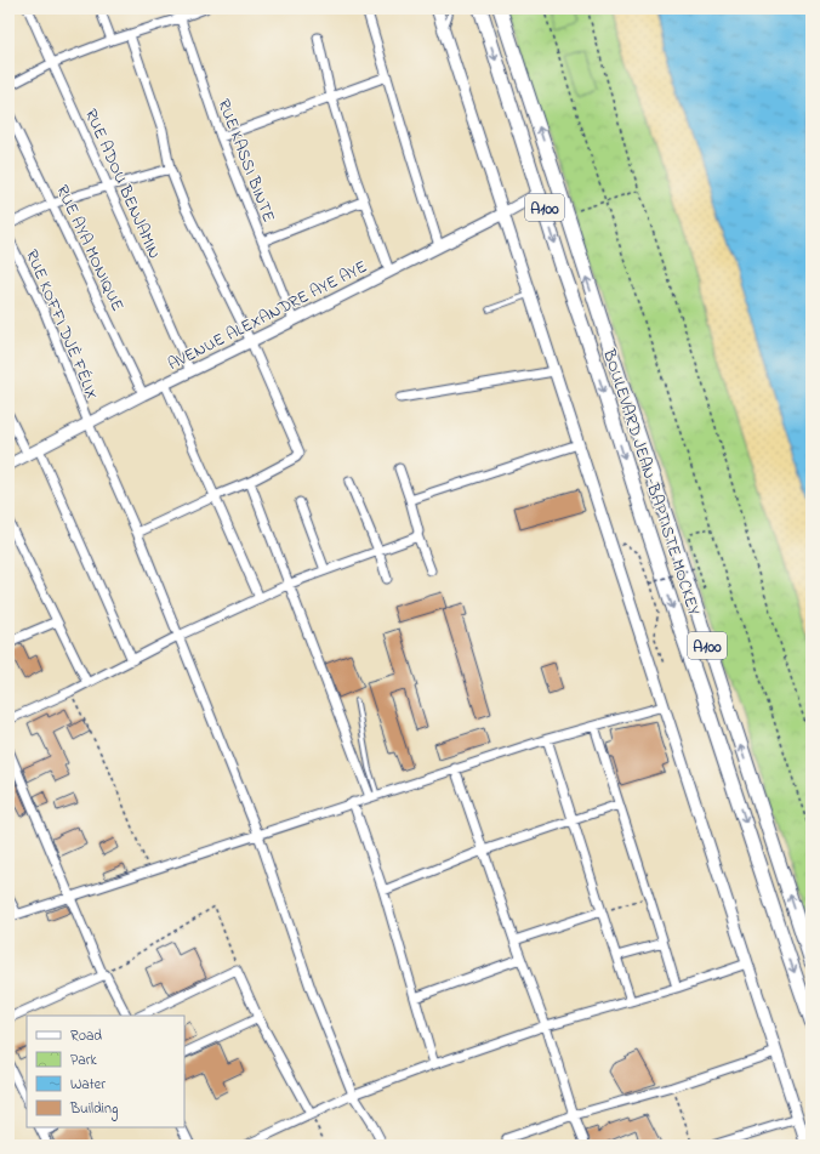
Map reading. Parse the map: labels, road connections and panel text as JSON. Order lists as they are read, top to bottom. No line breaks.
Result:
{"streets":{"highway":["A100","BOULEVARD JEAN-BAPTISTE MOCKEY"],"street":["RUE KASSI BINTE","RUE ADOU BENJAMIN","RUE AYA MONIQUE","AVENUE ALEXANDRE AYE AYE","RUE KOFFI DJÈ FÉLIX"]},"crossings":[["RUE KASSI BINTE","AVENUE ALEXANDRE AYE AYE"],["RUE ADOU BENJAMIN","AVENUE ALEXANDRE AYE AYE"],["RUE AYA MONIQUE","AVENUE ALEXANDRE AYE AYE"],["AVENUE ALEXANDRE AYE AYE","RUE KOFFI DJÈ FÉLIX"],["AVENUE ALEXANDRE AYE AYE","BOULEVARD JEAN-BAPTISTE MOCKEY"]],"legend":["Road","Park","Water","Building"]}
